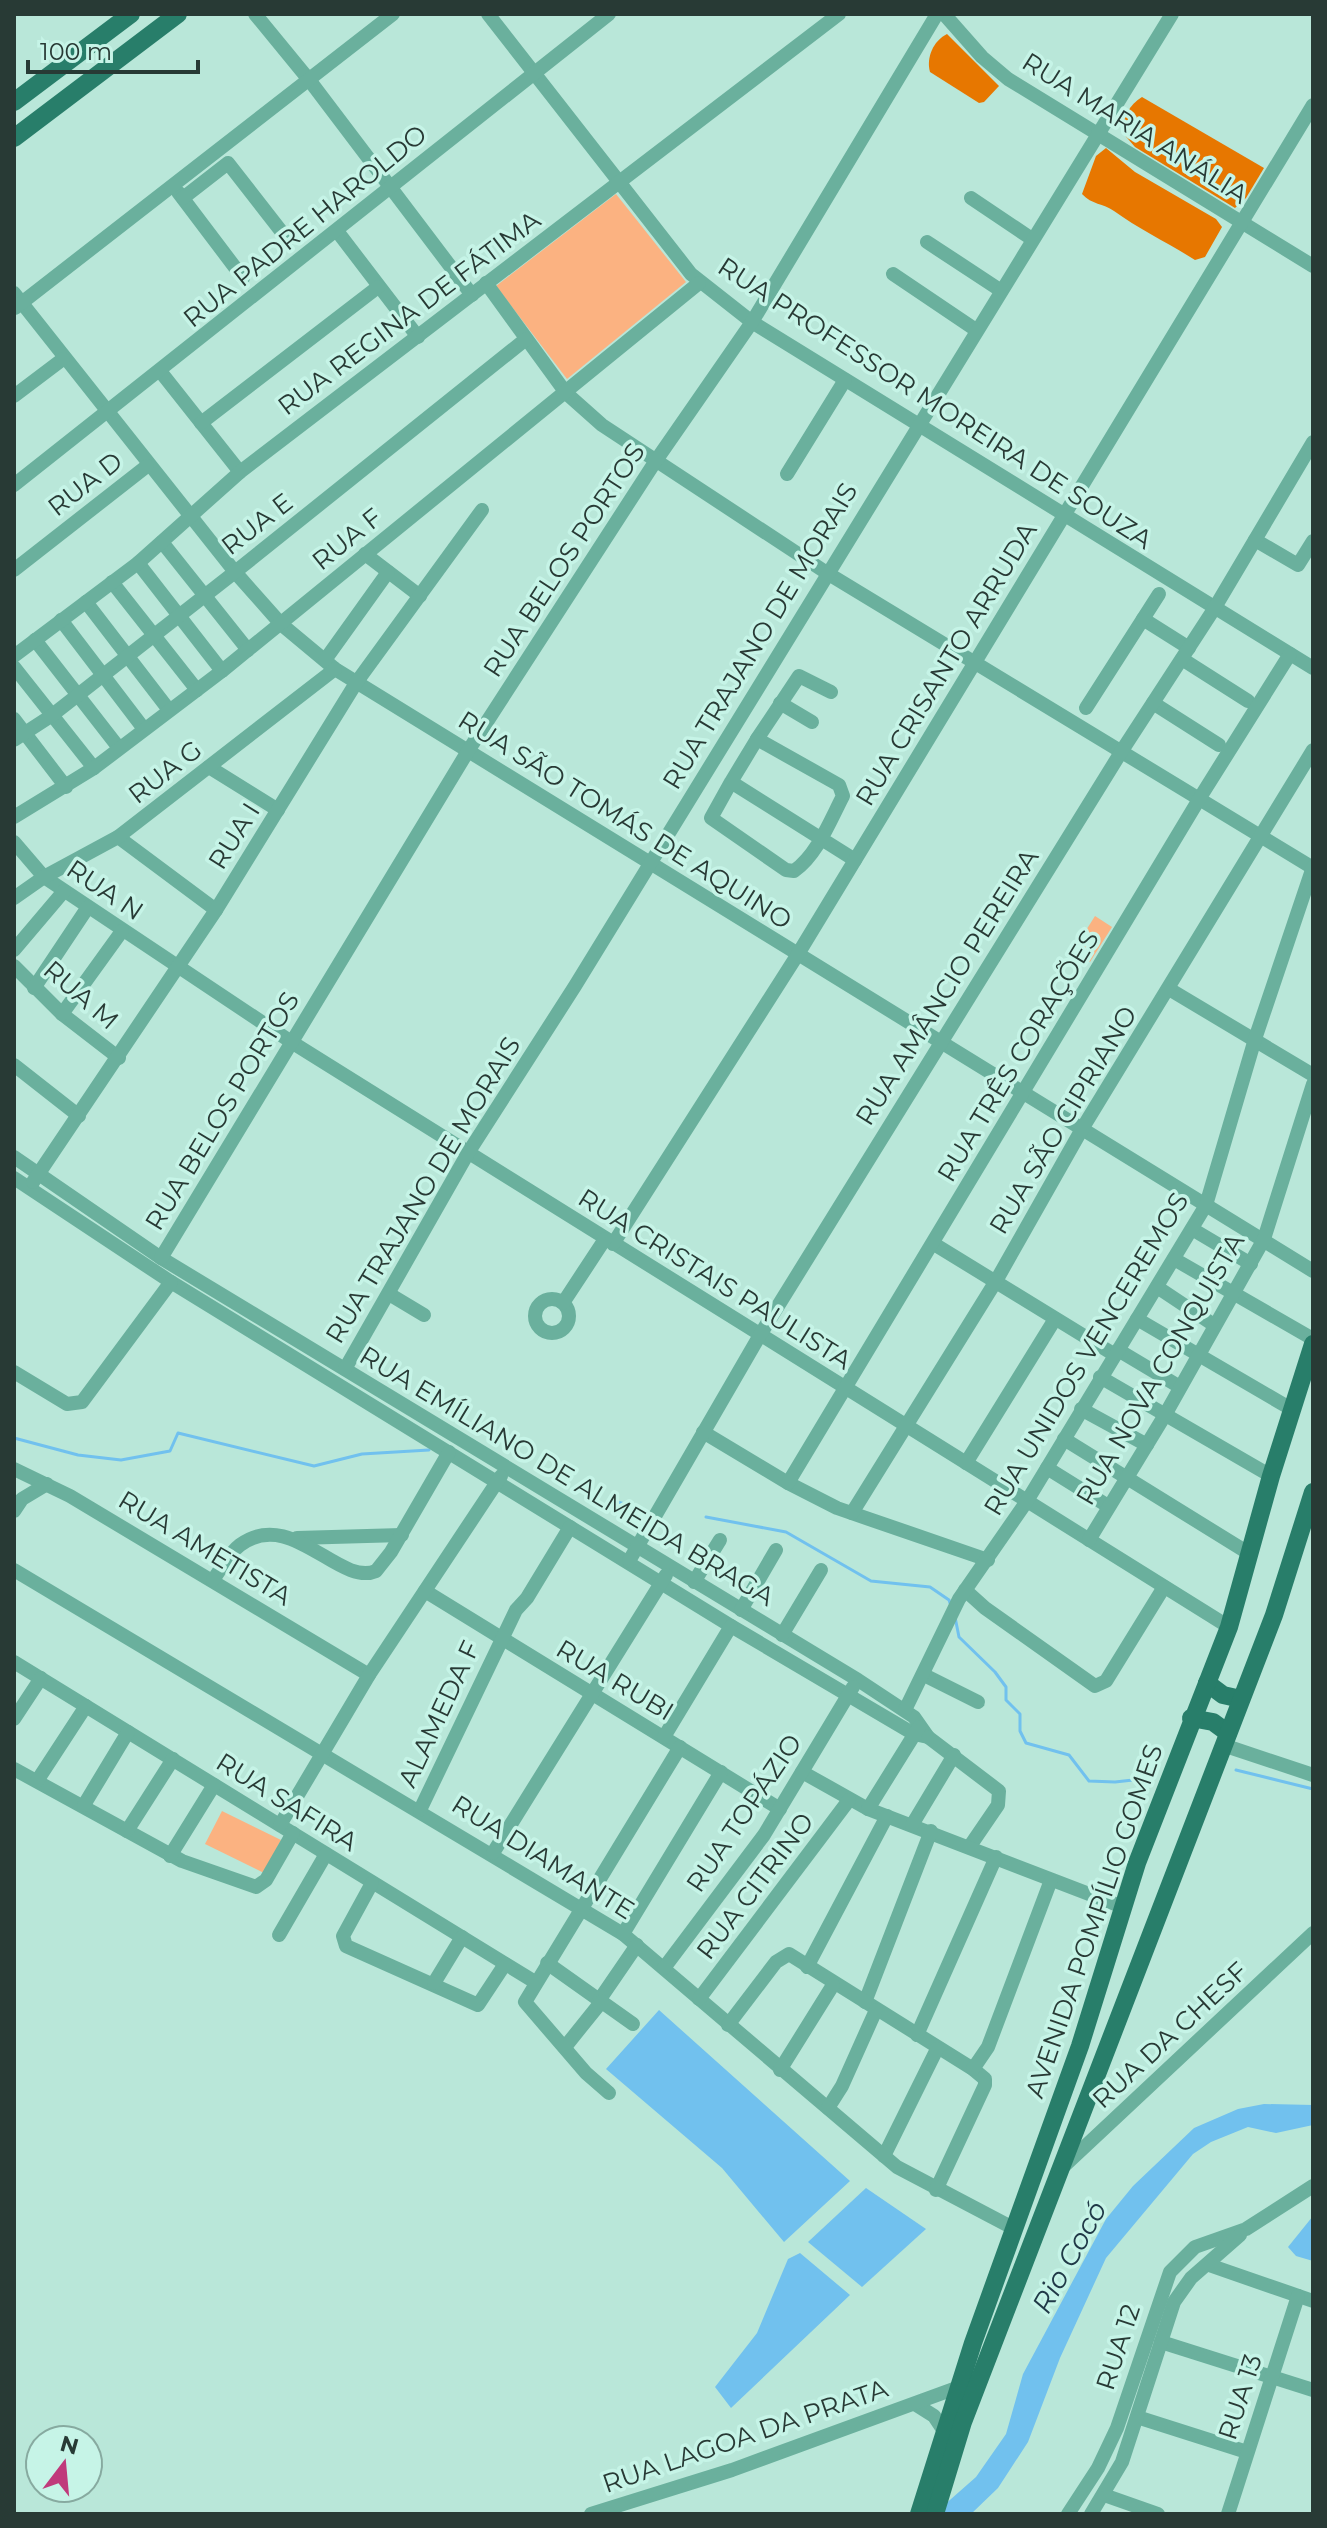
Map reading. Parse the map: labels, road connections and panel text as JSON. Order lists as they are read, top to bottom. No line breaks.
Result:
{"streets":{"main road":["AVENIDA POMPÍLIO GOMES"],"street":["RUA MARIA ANÁLIA","RUA PADRE HAROLDO","RUA REGINA DE FÁTIMA","RUA PROFESSOR MOREIRA DE SOUZA","RUA D","RUA E","RUA F","RUA BELOS PORTOS","RUA TRAJANO DE MORAIS","RUA CRISANTO ARRUDA","RUA G","RUA SÃO TOMÁS DE AQUINO","RUA I","RUA N","RUA AMÂNCIO PEREIRA","RUA M","RUA TRÊS CORAÇÕES","RUA SÃO CIPRIANO","RUA CRISTAIS PAULISTA","RUA UNIDOS VENCEREMOS","RUA NOVA CONQUISTA","RUA EMÍLIANO DE ALMEIDA BRAGA","RUA AMETISTA","RUA RUBI","ALAMEDA F","RUA SAFIRA","RUA TOPÁZIO","RUA DIAMANTE","RUA CITRINO","RUA DA CHESF","RUA 12","RUA 13","RUA LAGOA DA PRATA"]},"crossings":[["RUA MARIA ANÁLIA","RUA TRAJANO DE MORAIS"],["RUA MARIA ANÁLIA","RUA CRISANTO ARRUDA"],["RUA PADRE HAROLDO","RUA PROFESSOR MOREIRA DE SOUZA"],["RUA PADRE HAROLDO","RUA SÃO TOMÁS DE AQUINO"],["RUA REGINA DE FÁTIMA","RUA PROFESSOR MOREIRA DE SOUZA"],["RUA REGINA DE FÁTIMA","RUA SÃO TOMÁS DE AQUINO"],["RUA PROFESSOR MOREIRA DE SOUZA","RUA F"],["RUA PROFESSOR MOREIRA DE SOUZA","RUA BELOS PORTOS"],["RUA PROFESSOR MOREIRA DE SOUZA","RUA TRAJANO DE MORAIS"],["RUA PROFESSOR MOREIRA DE SOUZA","RUA CRISANTO ARRUDA"],["RUA PROFESSOR MOREIRA DE SOUZA","RUA AMÂNCIO PEREIRA"],["RUA PROFESSOR MOREIRA DE SOUZA","RUA TRÊS CORAÇÕES"],["RUA D","RUA SÃO TOMÁS DE AQUINO"],["RUA E","RUA SÃO TOMÁS DE AQUINO"],["RUA F","RUA SÃO TOMÁS DE AQUINO"],["RUA BELOS PORTOS","RUA SÃO TOMÁS DE AQUINO"],["RUA BELOS PORTOS","RUA CRISTAIS PAULISTA"],["RUA BELOS PORTOS","RUA EMÍLIANO DE ALMEIDA BRAGA"],["RUA TRAJANO DE MORAIS","RUA SÃO TOMÁS DE AQUINO"],["RUA TRAJANO DE MORAIS","RUA CRISTAIS PAULISTA"],["RUA TRAJANO DE MORAIS","RUA EMÍLIANO DE ALMEIDA BRAGA"],["RUA CRISANTO ARRUDA","RUA SÃO TOMÁS DE AQUINO"],["RUA CRISANTO ARRUDA","RUA CRISTAIS PAULISTA"],["RUA G","RUA SÃO TOMÁS DE AQUINO"],["RUA G","RUA N"],["RUA SÃO TOMÁS DE AQUINO","RUA I"],["RUA SÃO TOMÁS DE AQUINO","RUA AMÂNCIO PEREIRA"],["RUA SÃO TOMÁS DE AQUINO","RUA TRÊS CORAÇÕES"],["RUA SÃO TOMÁS DE AQUINO","RUA SÃO CIPRIANO"],["RUA SÃO TOMÁS DE AQUINO","RUA UNIDOS VENCEREMOS"],["RUA SÃO TOMÁS DE AQUINO","RUA NOVA CONQUISTA"],["RUA I","RUA N"],["RUA I","RUA M"],["RUA I","RUA CRISTAIS PAULISTA"],["RUA I","RUA EMÍLIANO DE ALMEIDA BRAGA"],["RUA N","RUA CRISTAIS PAULISTA"],["RUA AMÂNCIO PEREIRA","RUA CRISTAIS PAULISTA"],["RUA AMÂNCIO PEREIRA","RUA EMÍLIANO DE ALMEIDA BRAGA"],["RUA TRÊS CORAÇÕES","RUA CRISTAIS PAULISTA"],["RUA SÃO CIPRIANO","RUA CRISTAIS PAULISTA"],["RUA CRISTAIS PAULISTA","RUA UNIDOS VENCEREMOS"],["RUA CRISTAIS PAULISTA","RUA NOVA CONQUISTA"],["RUA CRISTAIS PAULISTA","AVENIDA POMPÍLIO GOMES"],["RUA UNIDOS VENCEREMOS","RUA EMÍLIANO DE ALMEIDA BRAGA"],["RUA EMÍLIANO DE ALMEIDA BRAGA","ALAMEDA F"],["RUA EMÍLIANO DE ALMEIDA BRAGA","RUA TOPÁZIO"],["RUA RUBI","ALAMEDA F"],["RUA RUBI","RUA TOPÁZIO"],["ALAMEDA F","RUA DIAMANTE"],["RUA TOPÁZIO","RUA DIAMANTE"],["RUA DIAMANTE","RUA CITRINO"],["RUA DIAMANTE","AVENIDA POMPÍLIO GOMES"],["AVENIDA POMPÍLIO GOMES","RUA DA CHESF"],["AVENIDA POMPÍLIO GOMES","RUA LAGOA DA PRATA"]],"water":["Rio Cocó"],"scale_bar":"100 m","north":"top"}
